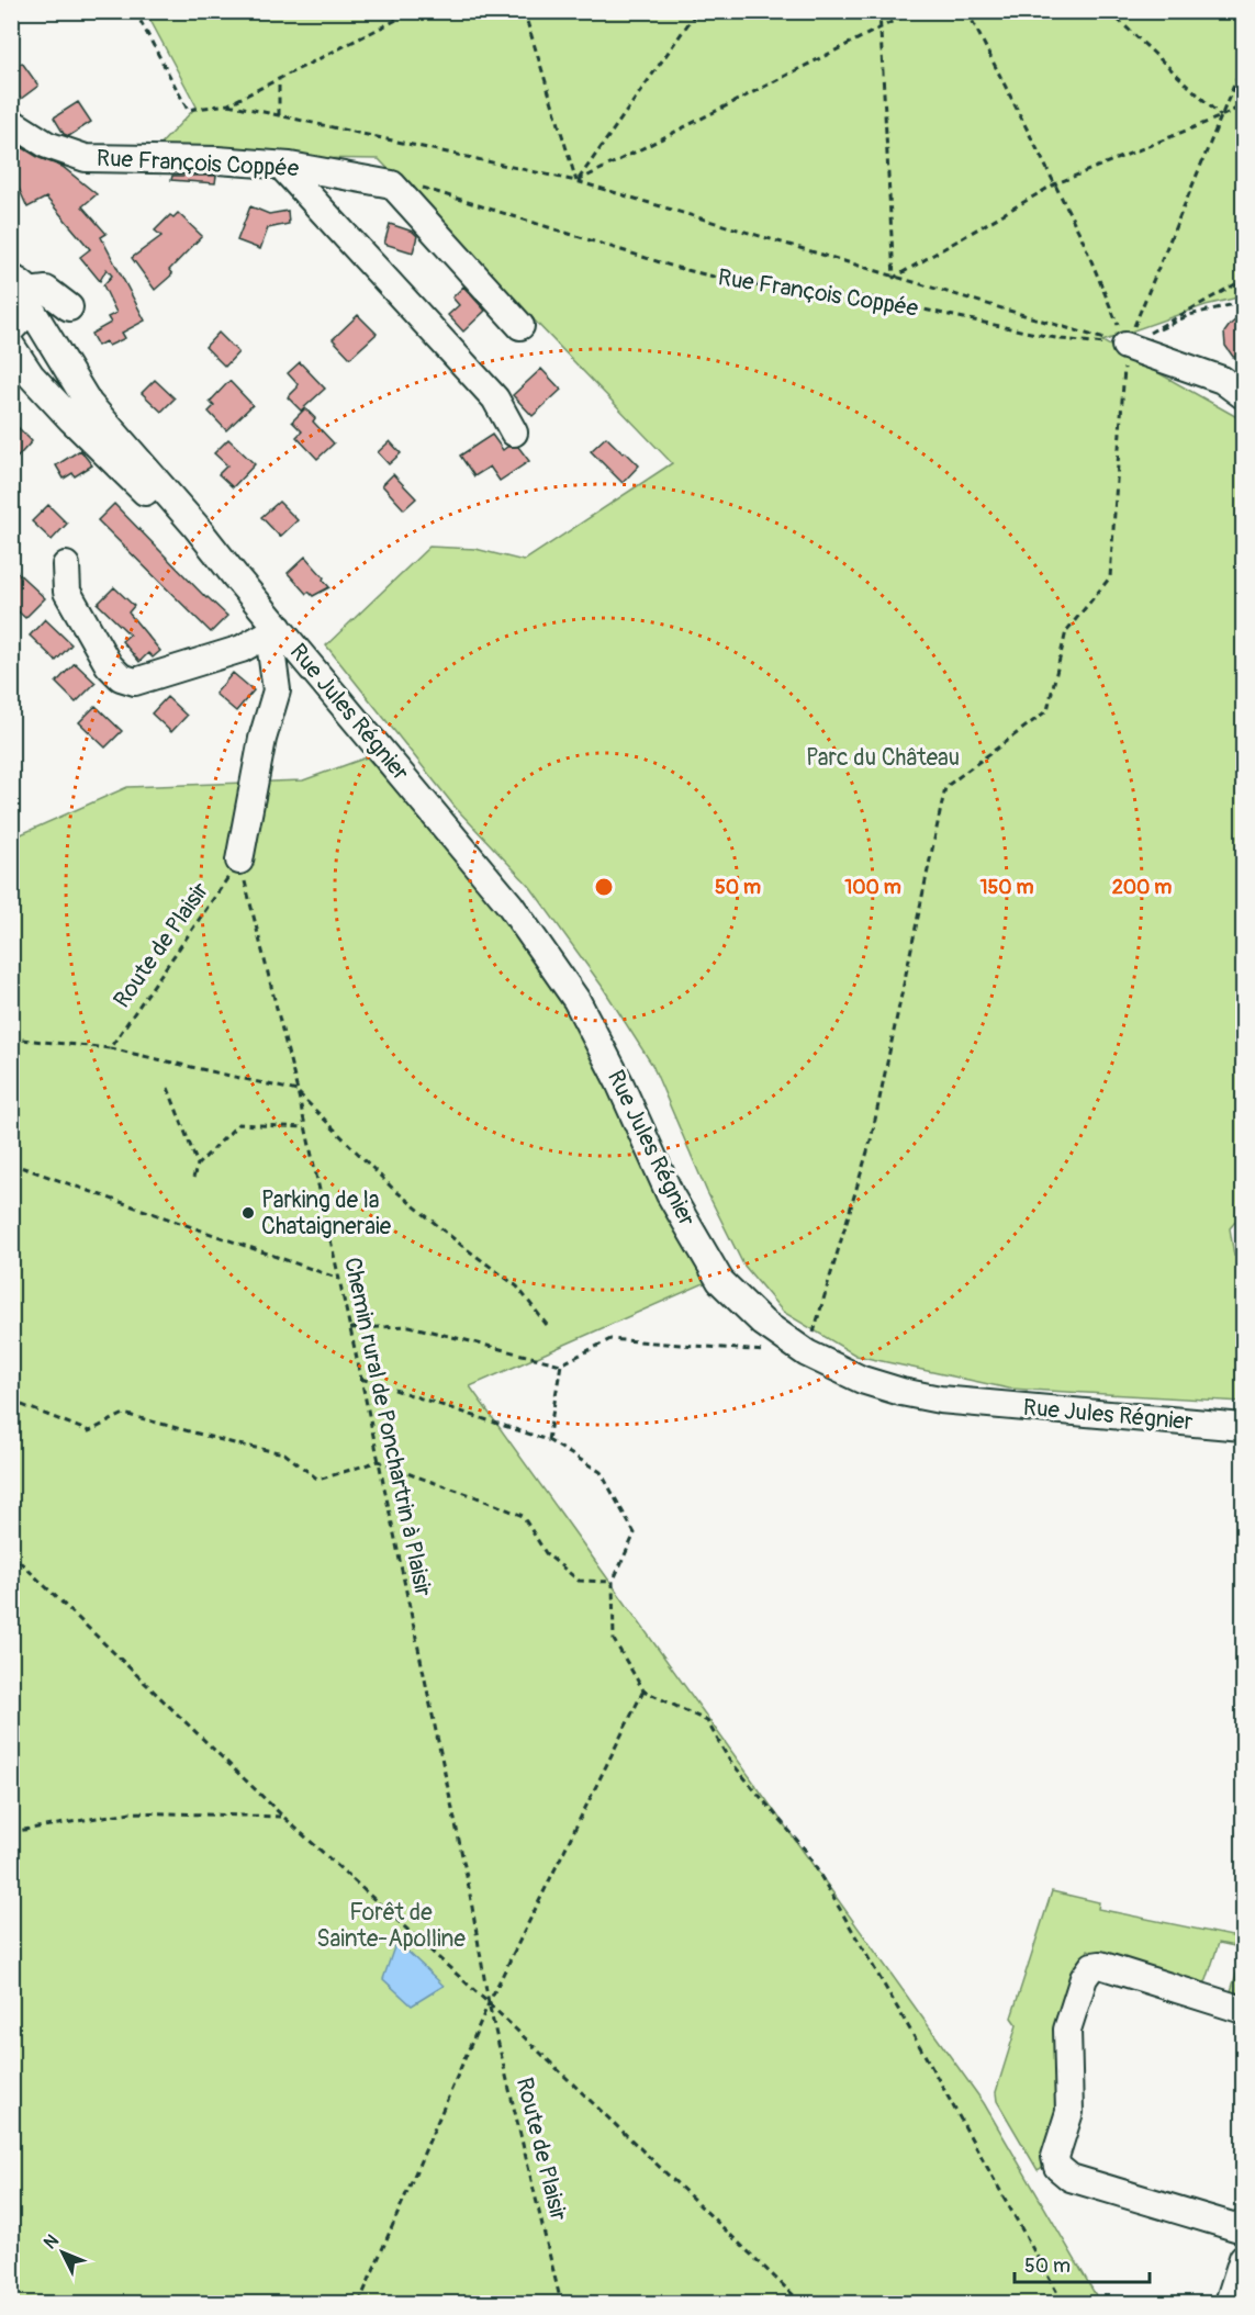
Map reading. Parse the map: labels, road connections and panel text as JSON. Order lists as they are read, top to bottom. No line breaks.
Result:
{"streets":{"street":["Rue François Coppée","Rue Jules Régnier"],"path":["Route de Plaisir","Chemin rural de Ponchartrin à Plaisir"]},"crossings":[["Route de Plaisir","Chemin rural de Ponchartrin à Plaisir"]],"parks":["Parc du Château","Forêt de Sainte-Apolline"],"places":["Parking de la Chataigneraie"],"scale_bar":"50 m","north":"top left","rings":["50 m","100 m","150 m","200 m"]}
